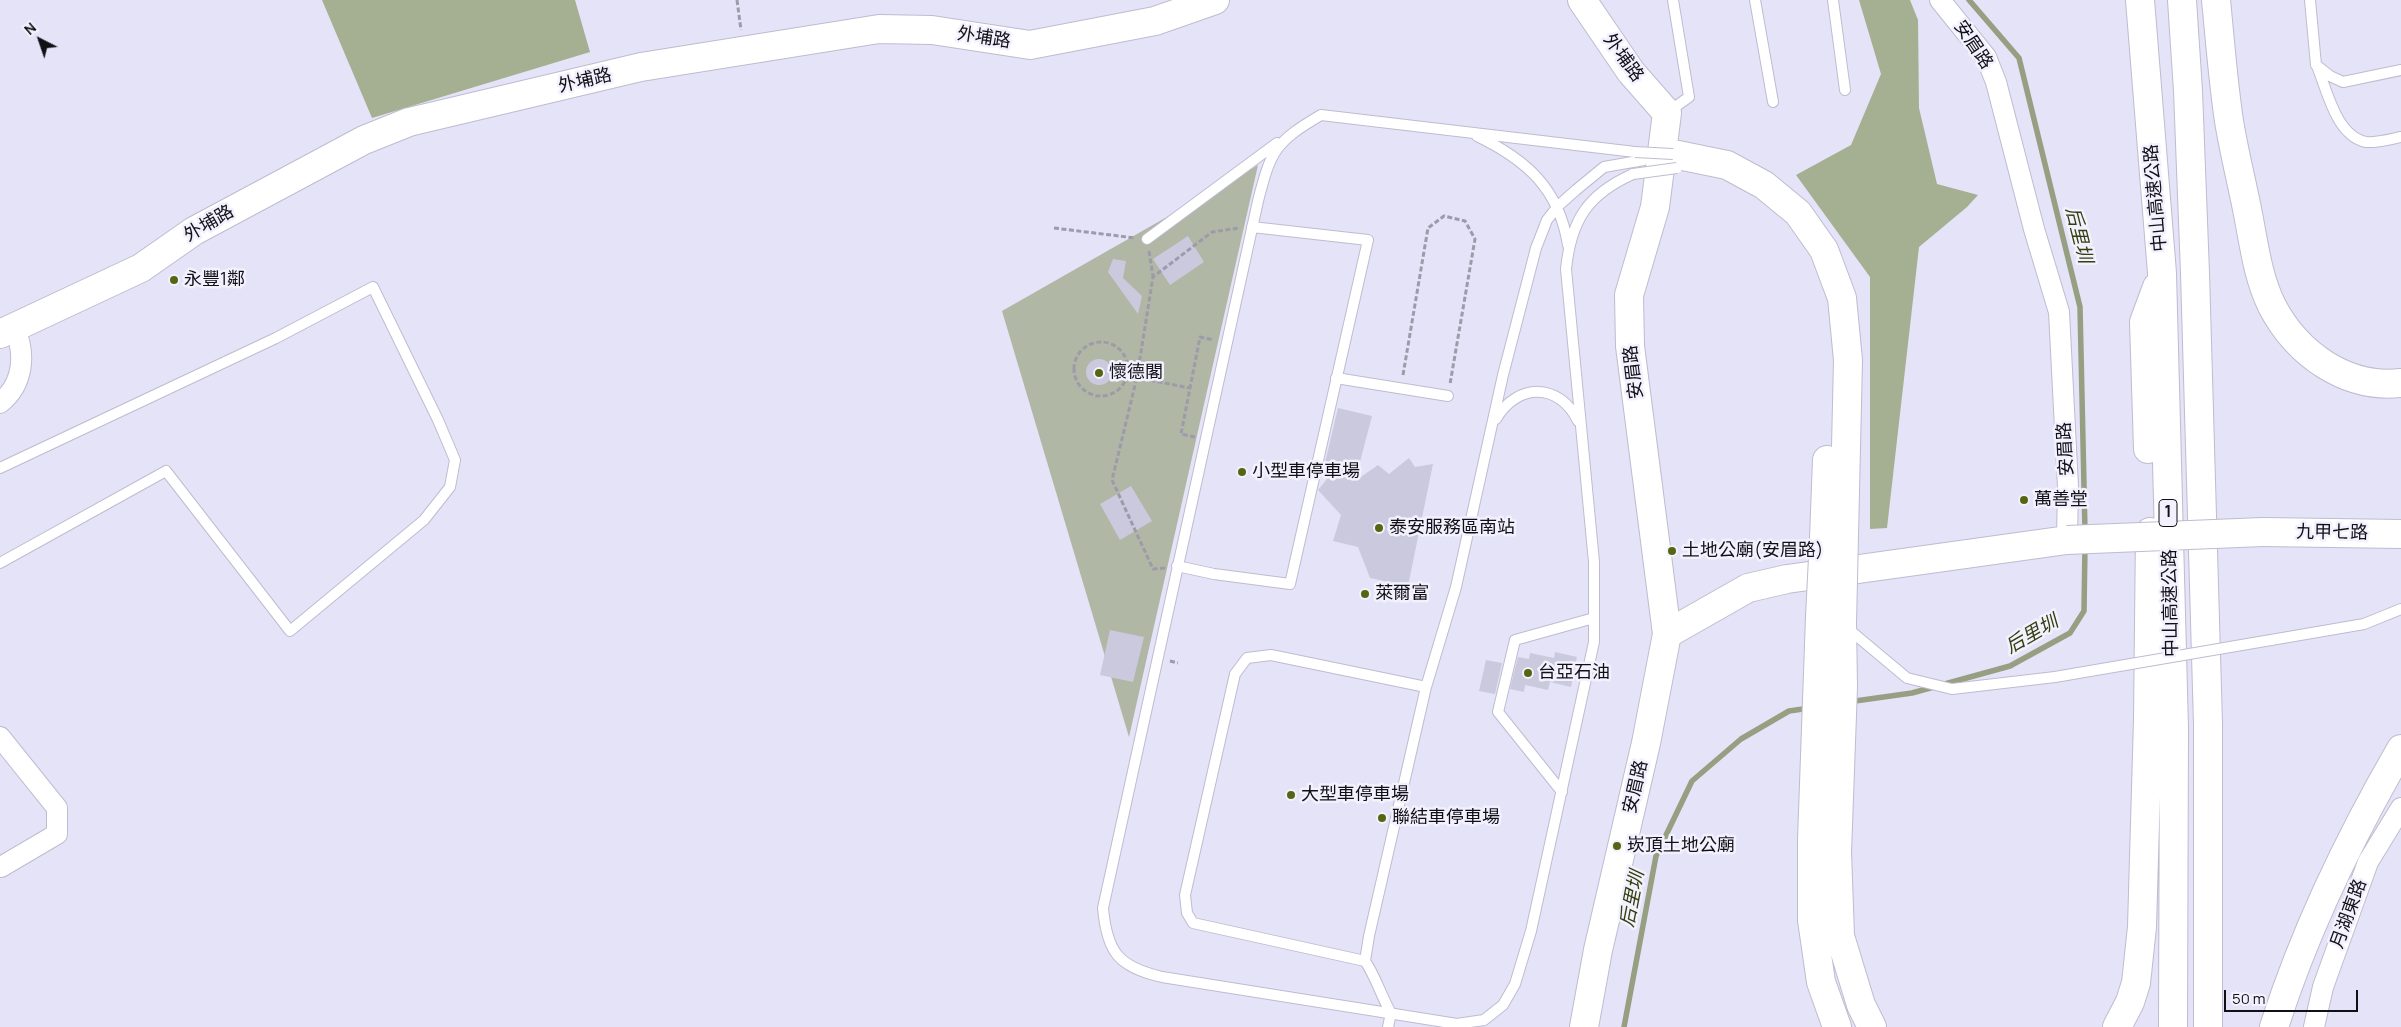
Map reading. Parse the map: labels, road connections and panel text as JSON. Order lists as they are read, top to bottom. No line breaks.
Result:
{"streets":{"main road":["外埔路","安眉路","中山高速公路","1","九甲七路"],"street":["月湖東路"]},"crossings":[["外埔路","安眉路"],["安眉路","九甲七路"]],"water":["后里圳"],"places":["永豐1鄰","懷德閣","小型車停車場","萬善堂","泰安服務區南站","土地公廟(安眉路)","萊爾富","台亞石油","大型車停車場","聯結車停車場","崁頂土地公廟"],"scale_bar":"50 m","north":"top left"}
